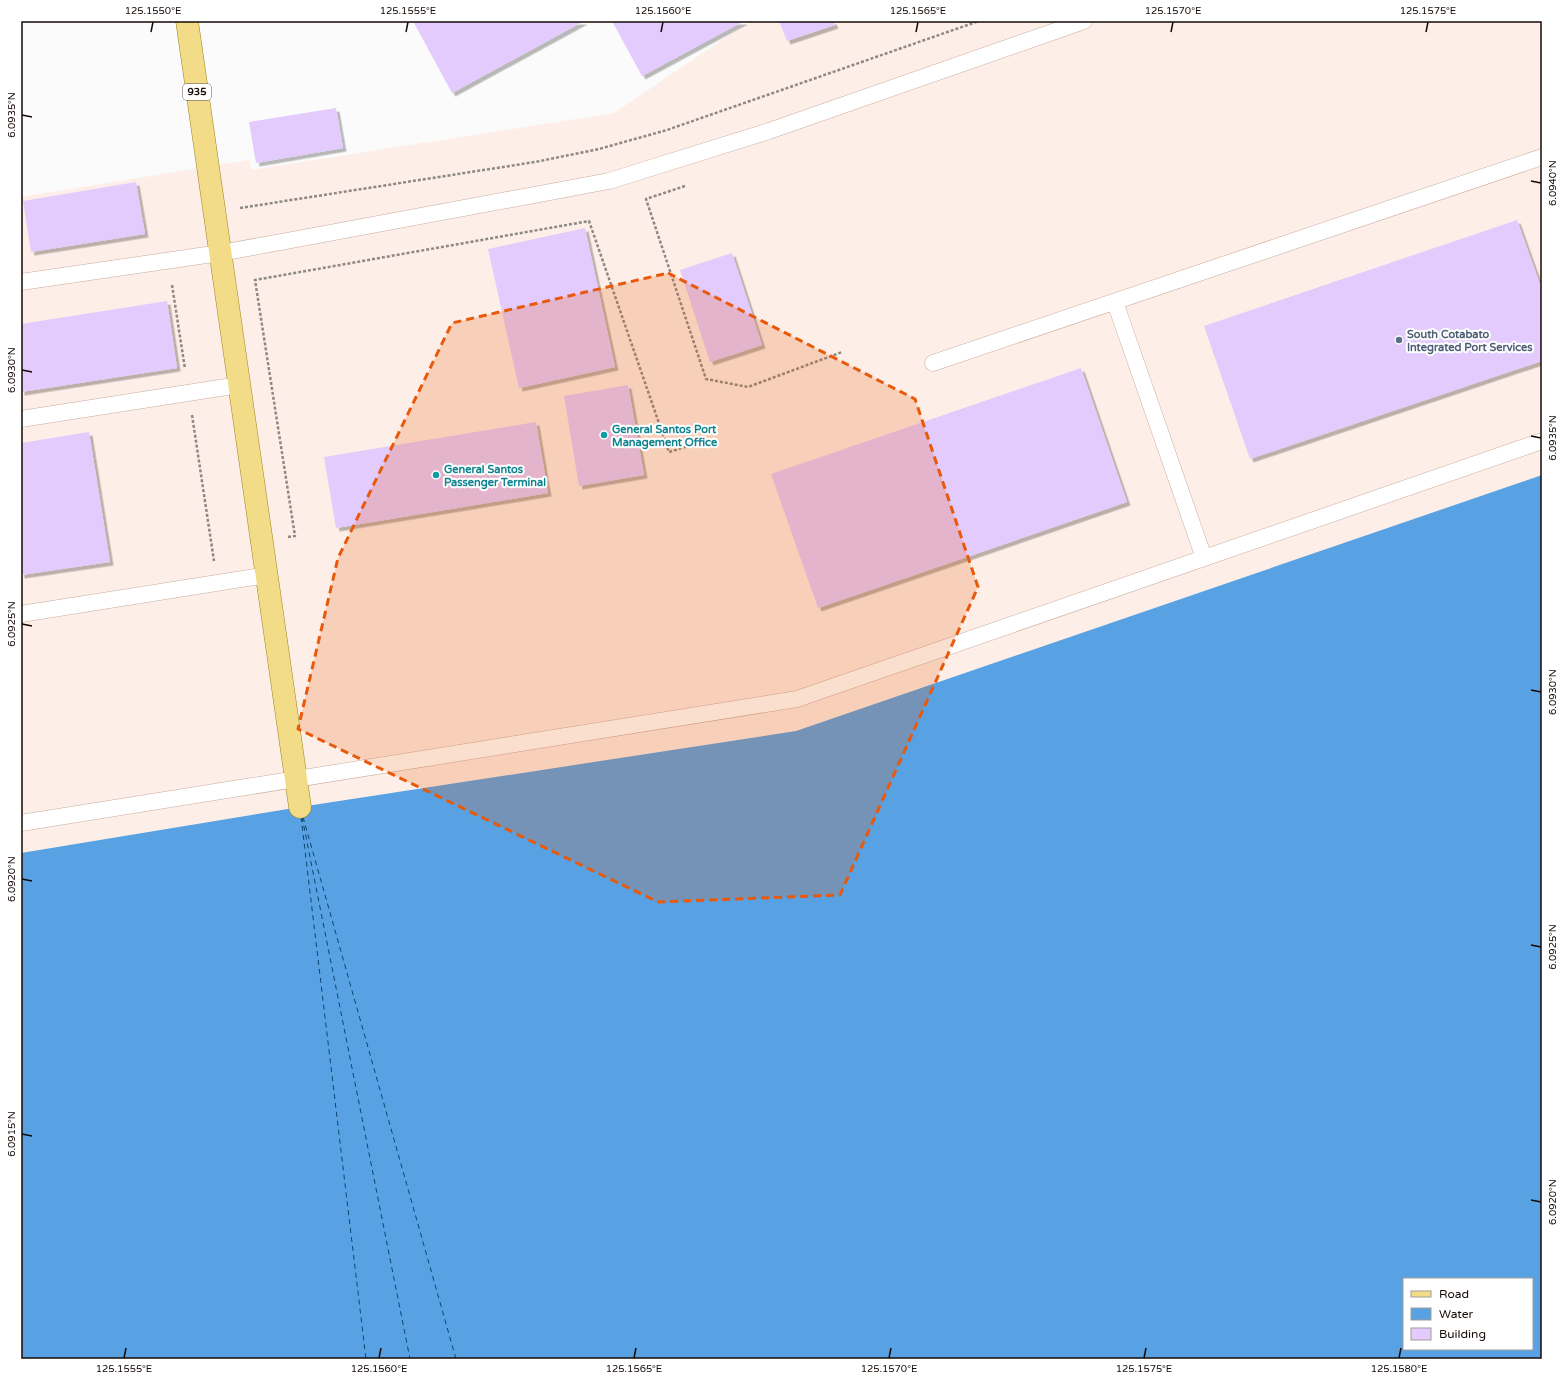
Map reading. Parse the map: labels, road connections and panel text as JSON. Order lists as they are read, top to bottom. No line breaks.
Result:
{"streets":{"main road":["935"]},"places":["South Cotabato Integrated Port Services","General Santos Port Management Office","General Santos Passenger Terminal"],"legend":["Road","Water","Building"],"coordinates":["125.1550°E","125.1555°E","125.1560°E","125.1565°E","125.1570°E","125.1575°E","6.0935°N","6.0940°N","6.0930°N","6.0925°N","6.0920°N","6.0915°N","125.1580°E"]}
